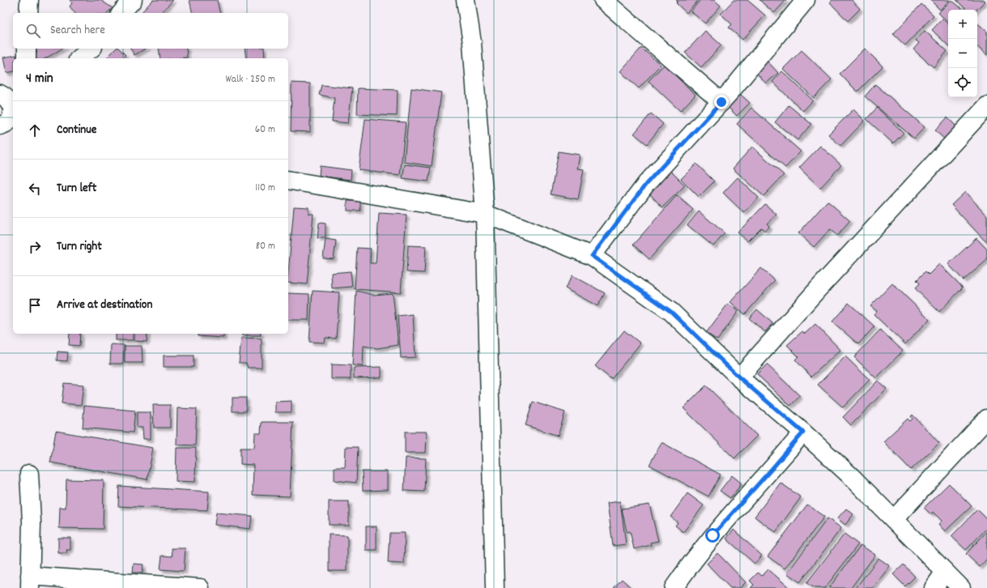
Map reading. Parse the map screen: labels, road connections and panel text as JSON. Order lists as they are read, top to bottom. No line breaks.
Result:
{"page":{"map_buttons":["+","−"],"search":"Search here","heading":["4 min","Walk · 250 m"],"list":[["Continue","60 m"],["Turn left","110 m"],["Turn right","80 m"],"Arrive at destination"]}}
